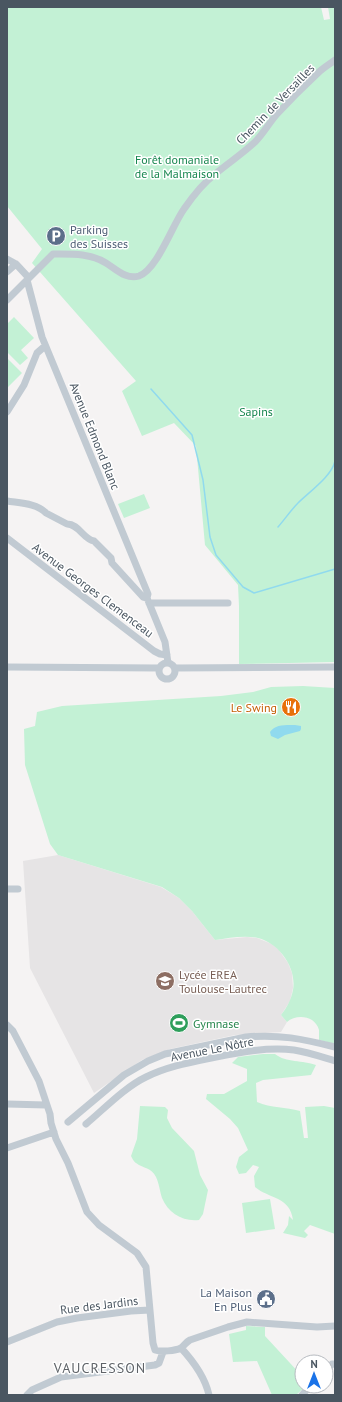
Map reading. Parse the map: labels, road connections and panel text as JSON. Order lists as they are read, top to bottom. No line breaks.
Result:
{"streets":{"street":["Chemin de Versailles","Avenue Edmond Blanc","Avenue Georges Clemenceau","Avenue Le Nôtre","Rue des Jardins"]},"crossings":[["Chemin de Versailles","Avenue Edmond Blanc"],["Avenue Edmond Blanc","Avenue Georges Clemenceau"]],"districts":["VAUCRESSON"],"parks":["Forêt domaniale de la Malmaison","Sapins"],"places":{"parking":["Parking des Suisses"],"restaurant":["Le Swing"],"school or university":["Lycée EREA Toulouse-Lautrec"],"sports":["Gymnase"],"public building":["La Maison En Plus"]},"north":"top"}
